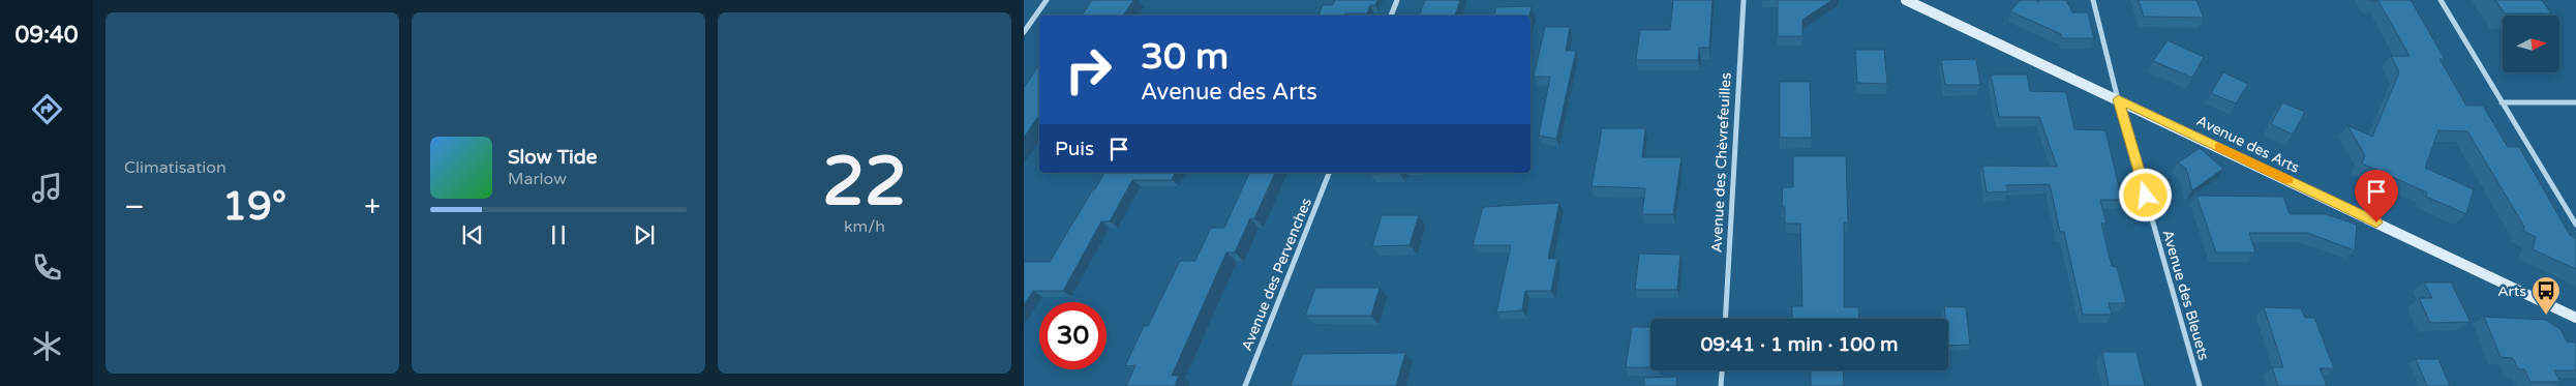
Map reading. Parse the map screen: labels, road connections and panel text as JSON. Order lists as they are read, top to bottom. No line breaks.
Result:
{"streets":{"street":["Avenue des Arts","Avenue des Chèvrefeuilles","Avenue des Pervenches","Avenue des Bleuets"]},"crossings":[["Avenue des Arts","Avenue des Bleuets"]],"places":{"bus stop":["Arts"]},"north":"right","page":{"tabs":"09:40","tile":["Climatisation",["22","km/h"]],"turn":["30 m","Avenue des Arts"],"then":"Puis","song":["Slow Tide","Marlow"],"heat":["−","19°","+"],"limit":"30","trip":"09:41 · 1 min · 100 m"}}
